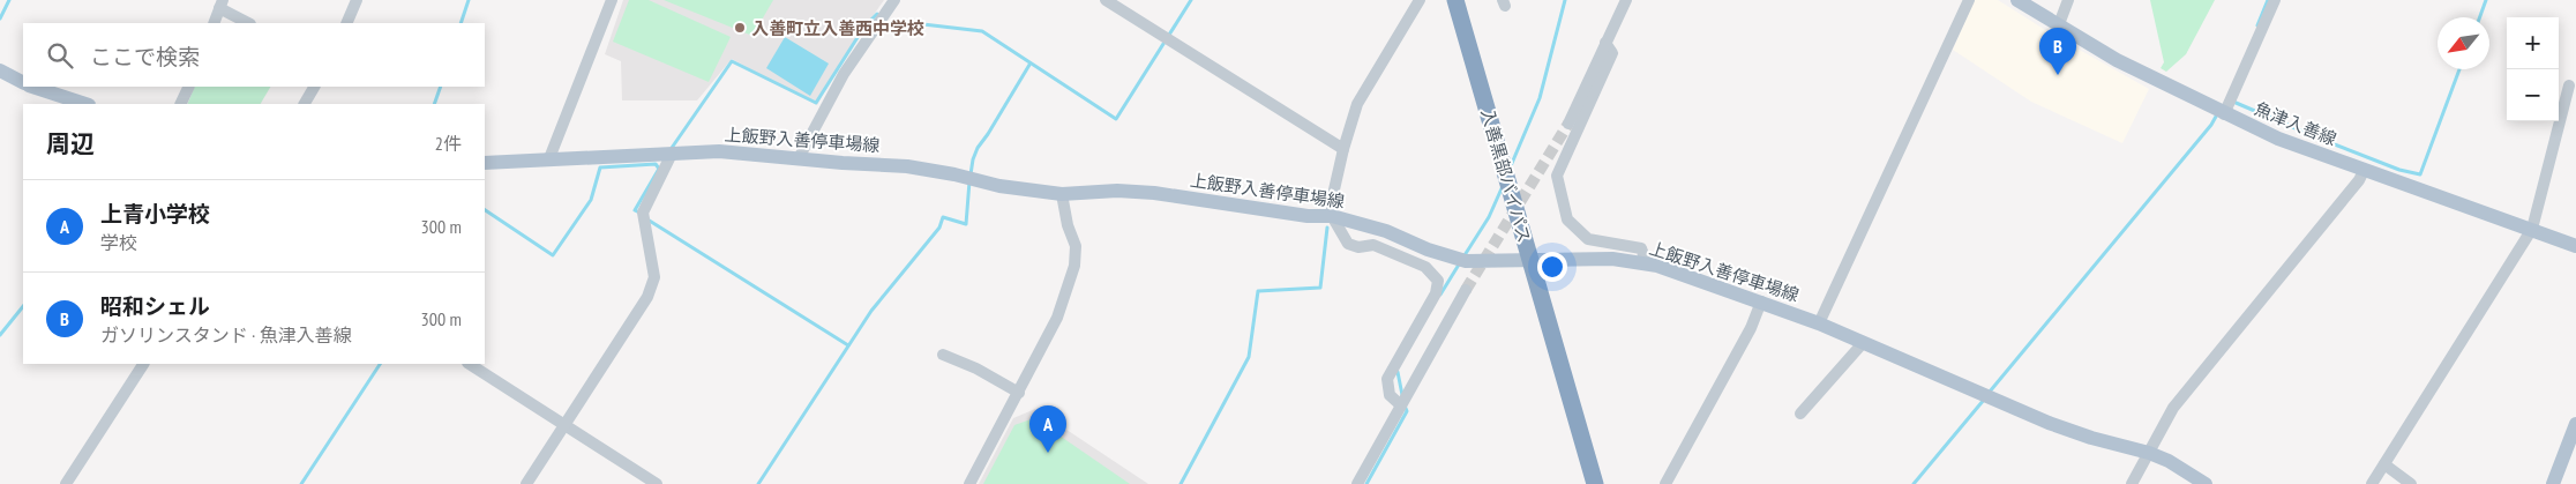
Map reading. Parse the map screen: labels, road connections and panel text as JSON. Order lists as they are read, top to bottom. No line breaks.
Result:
{"streets":{"highway":["入善黒部バイパス"],"main road":["魚津入善線","上飯野入善停車場線"]},"crossings":[["上飯野入善停車場線","入善黒部バイパス"]],"places":["入善町立入善西中学校"],"north":"bottom left","page":{"map_buttons":["+","−"],"search":"ここで検索","pins":["B","A"],"heading":["周辺","2件"],"list":[{"mark":"A","name":"上青小学校","note":"学校","value":"300 m"},{"mark":"B","name":"昭和シェル","note":"ガソリンスタンド · 魚津入善線","value":"300 m"}]}}
